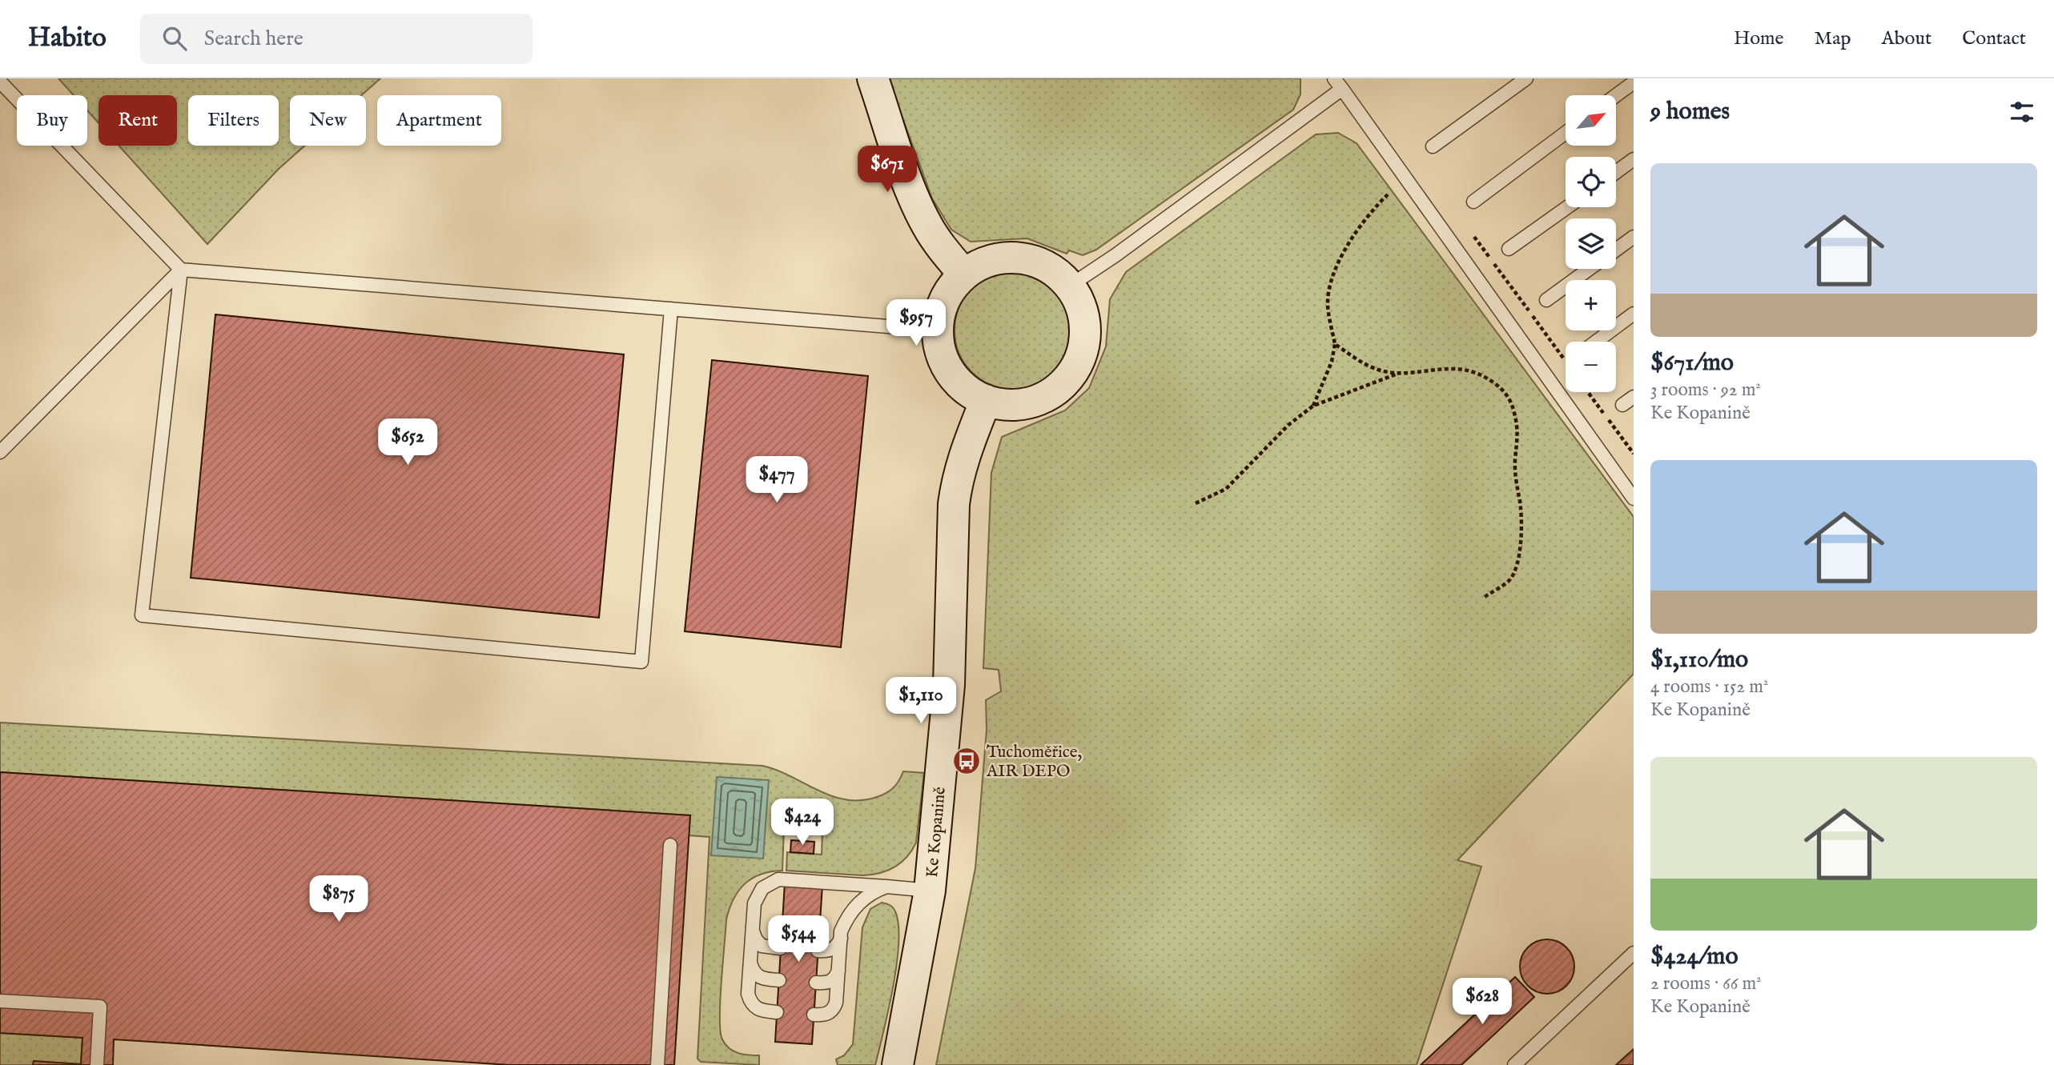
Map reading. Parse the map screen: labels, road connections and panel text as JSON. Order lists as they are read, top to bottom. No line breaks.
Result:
{"streets":{"street":["Ke Kopanině"]},"places":{"bus stop":["Tuchoměřice, AIR DEPO"]},"north":"top right","page":{"header":"Habito","search":"Search here","nav":["Home","Map","About","Contact"],"heading":"9 homes","map_buttons":["+","−"],"chip":["Buy","Rent","Filters","New","Apartment"],"price":["$671","$957","$652","$477","$1,110","$424","$875","$544","$628"],"list":[{"name":"$671/mo","note":"3 rooms · 92 m² · Ke Kopanině"},{"name":"$1,110/mo","note":"4 rooms · 152 m² · Ke Kopanině"},{"name":"$424/mo","note":"2 rooms · 66 m² · Ke Kopanině"}]}}
